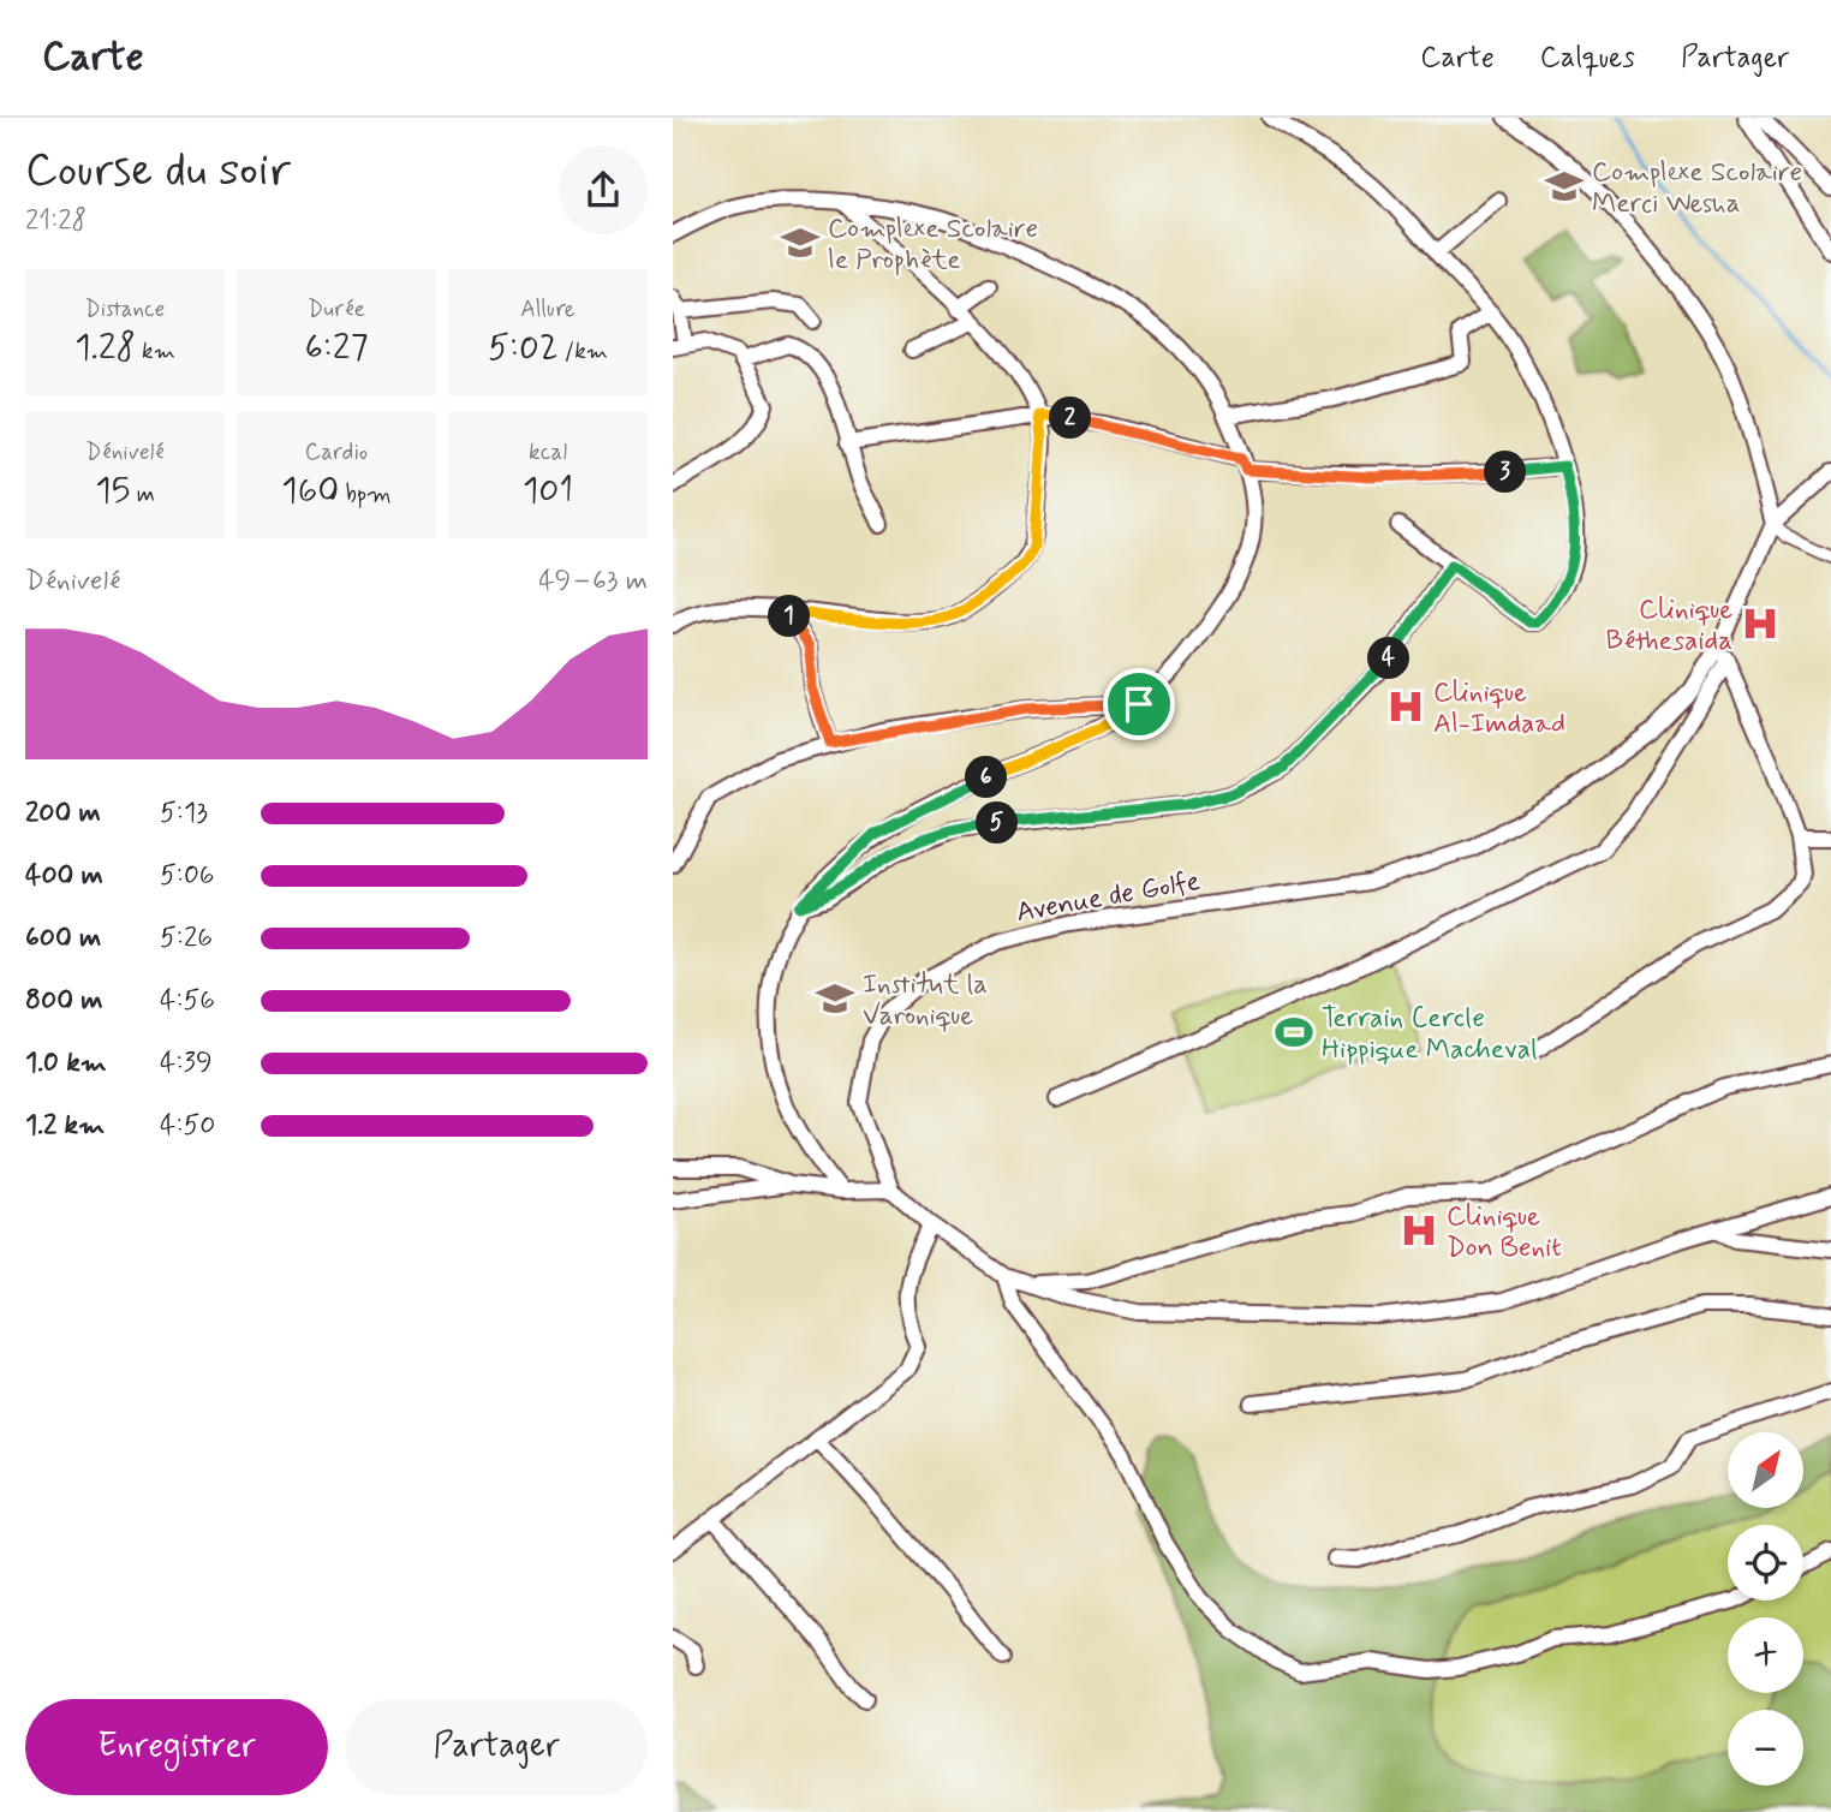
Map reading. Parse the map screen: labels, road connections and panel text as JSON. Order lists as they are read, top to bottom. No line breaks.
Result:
{"streets":{"street":["Avenue de Golfe"]},"places":{"school or university":["Complexe Scolaire Merci Wesha","Complexe Scolaire le Prophète","Institut la Varonique"],"hospital":["Clinique Béthesaida","Clinique Al-Imdaad","Clinique Don Benit"],"sports":["Terrain Cercle Hippique Macheval"]},"north":"top right","page":{"header":"Carte","nav":["Carte","Calques","Partager"],"heading":["Course du soir","21:28"],"stats":[["Distance","1.28 km"],["Durée","6:27"],["Allure","5:02 /km"],["Dénivelé","15 m"],["Cardio","160 bpm"],["kcal","101"]],"pins":["2","3","1","4","6","5"],"chart":["Dénivelé","49–63 m"],"list":[{"name":"200 m","note":"5:13"},{"name":"400 m","note":"5:06"},{"name":"600 m","note":"5:26"},{"name":"800 m","note":"4:56"},{"name":"1.0 km","note":"4:39"},{"name":"1.2 km","note":"4:50"}],"map_buttons":["+","−"],"buttons":["Enregistrer","Partager"]}}
